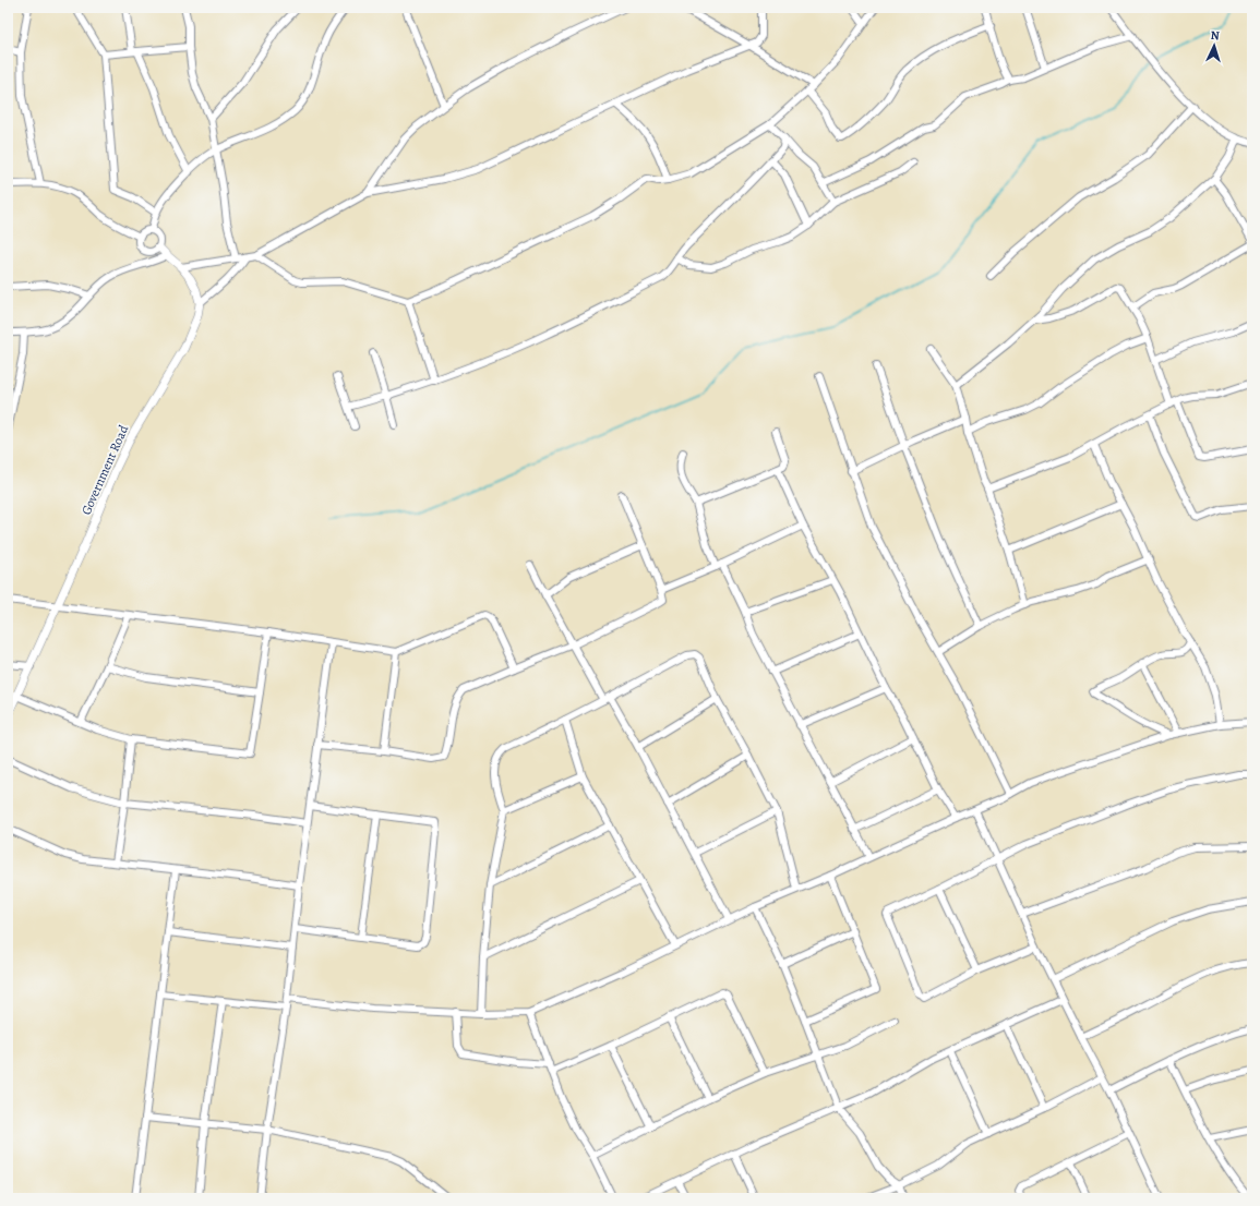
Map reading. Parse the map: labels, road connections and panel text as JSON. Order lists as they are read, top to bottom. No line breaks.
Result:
{"streets":{"street":["Government Road"]},"north":"top"}
